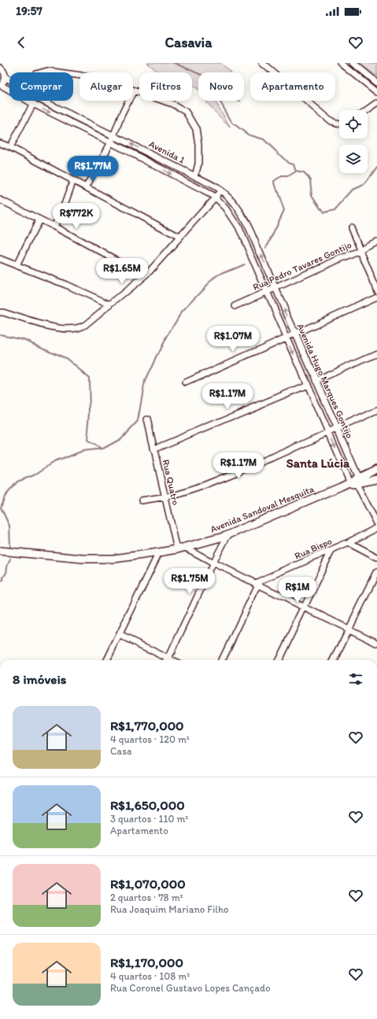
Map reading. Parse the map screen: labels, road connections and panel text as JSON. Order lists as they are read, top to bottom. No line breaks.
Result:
{"streets":{"main road":["Avenida Sandoval Mesquita"],"street":["Avenida 1","Rua Pedro Tavares Gontijo","Avenida Hugo Marques Gontijo","Rua Quatro","Rua Bispo"]},"crossings":[["Avenida 1","Rua Pedro Tavares Gontijo"],["Avenida 1","Avenida Hugo Marques Gontijo"],["Rua Pedro Tavares Gontijo","Avenida Hugo Marques Gontijo"],["Avenida Hugo Marques Gontijo","Avenida Sandoval Mesquita"],["Rua Quatro","Avenida Sandoval Mesquita"]],"districts":["Santa Lúcia"],"page":{"status":"19:57","header":"Casavia","chip":["Comprar","Alugar","Filtros","Novo","Apartamento"],"price":["R$1.77M","R$772K","R$1.65M","R$1.07M","R$1.17M","R$1.17M","R$1.75M","R$1M"],"heading":"8 imóveis","list":[{"name":"R$1,770,000","note":"4 quartos · 120 m² · Casa"},{"name":"R$1,650,000","note":"3 quartos · 110 m² · Apartamento"},{"name":"R$1,070,000","note":"2 quartos · 78 m² · Rua Joaquim Mariano Filho"},{"name":"R$1,170,000","note":"4 quartos · 108 m² · Rua Coronel Gustavo Lopes Cançado"}]}}
